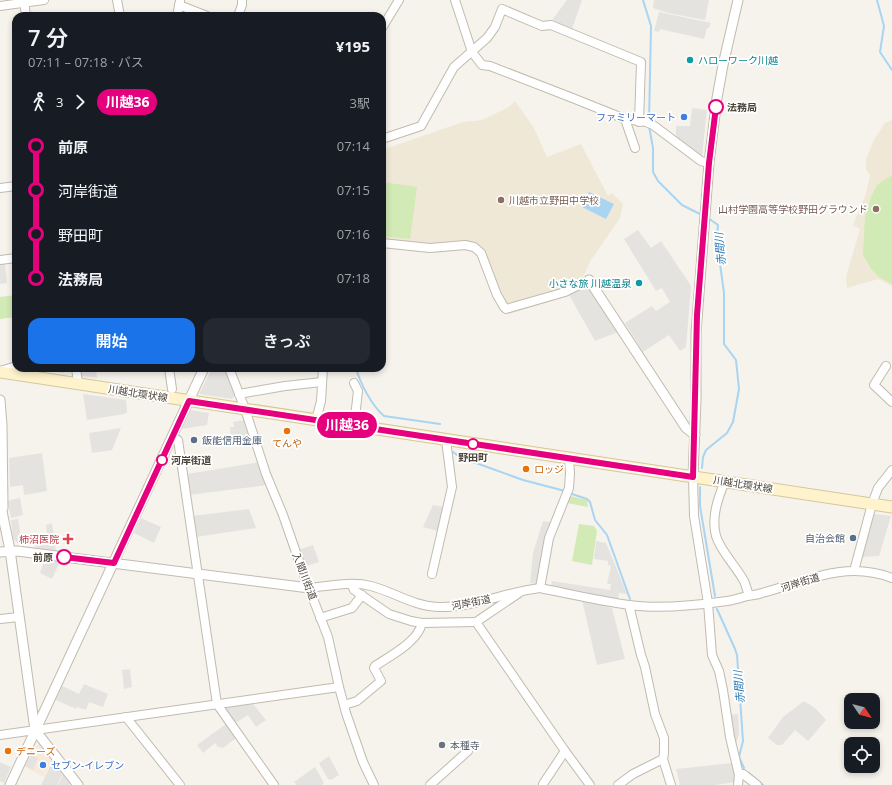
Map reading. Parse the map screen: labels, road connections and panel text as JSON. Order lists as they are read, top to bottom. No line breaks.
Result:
{"streets":{"main road":["川越北環状線"],"street":["入間川街道","河岸街道"]},"crossings":[["川越北環状線","入間川街道"],["入間川街道","河岸街道"]],"water":["赤間川"],"places":{"other":["ハローワーク川越","法務局","ファミリーマート","川越市立野田中学校","山村学園高等学校野田グラウンド","小さな旅 川越温泉","てんや","飯能信用金庫","野田町","河岸街道","ロッジ","自治会館","前原","本種寺","デニーズ","セブン-イレブン"],"health":["柿沼医院"]},"lines":["bus line 川越36"],"north":"bottom right","page":{"on_map":"川越36","heading":["7 分","07:11 – 07:18 · バス","¥195"],"legs":["3","川越36","3駅"],"list":[{"name":"前原","value":"07:14"},{"name":"河岸街道","value":"07:15"},{"name":"野田町","value":"07:16"},{"name":"法務局","value":"07:18"}],"buttons":["開始","きっぷ"]}}
